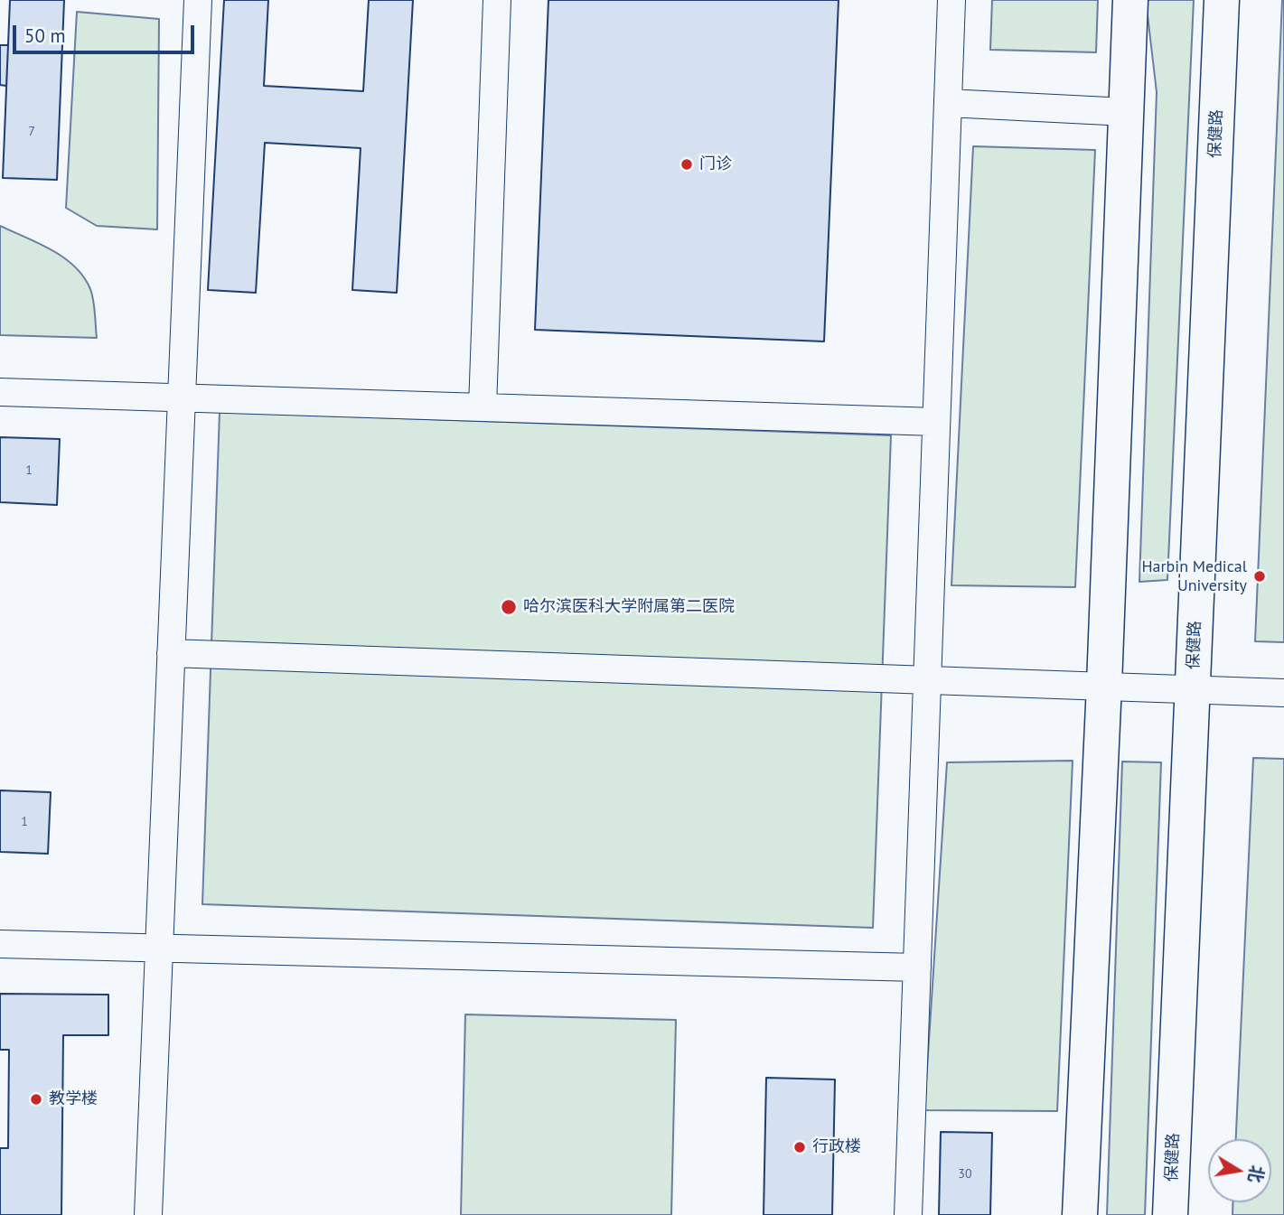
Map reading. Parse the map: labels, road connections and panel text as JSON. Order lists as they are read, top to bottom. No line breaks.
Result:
{"streets":{"main road":["保健路"]},"places":["门诊","Harbin Medical University","哈尔滨医科大学附属第二医院","教学楼","行政楼"],"house_numbers":["7","1","1","30"],"scale_bar":"50 m","north":"right"}
